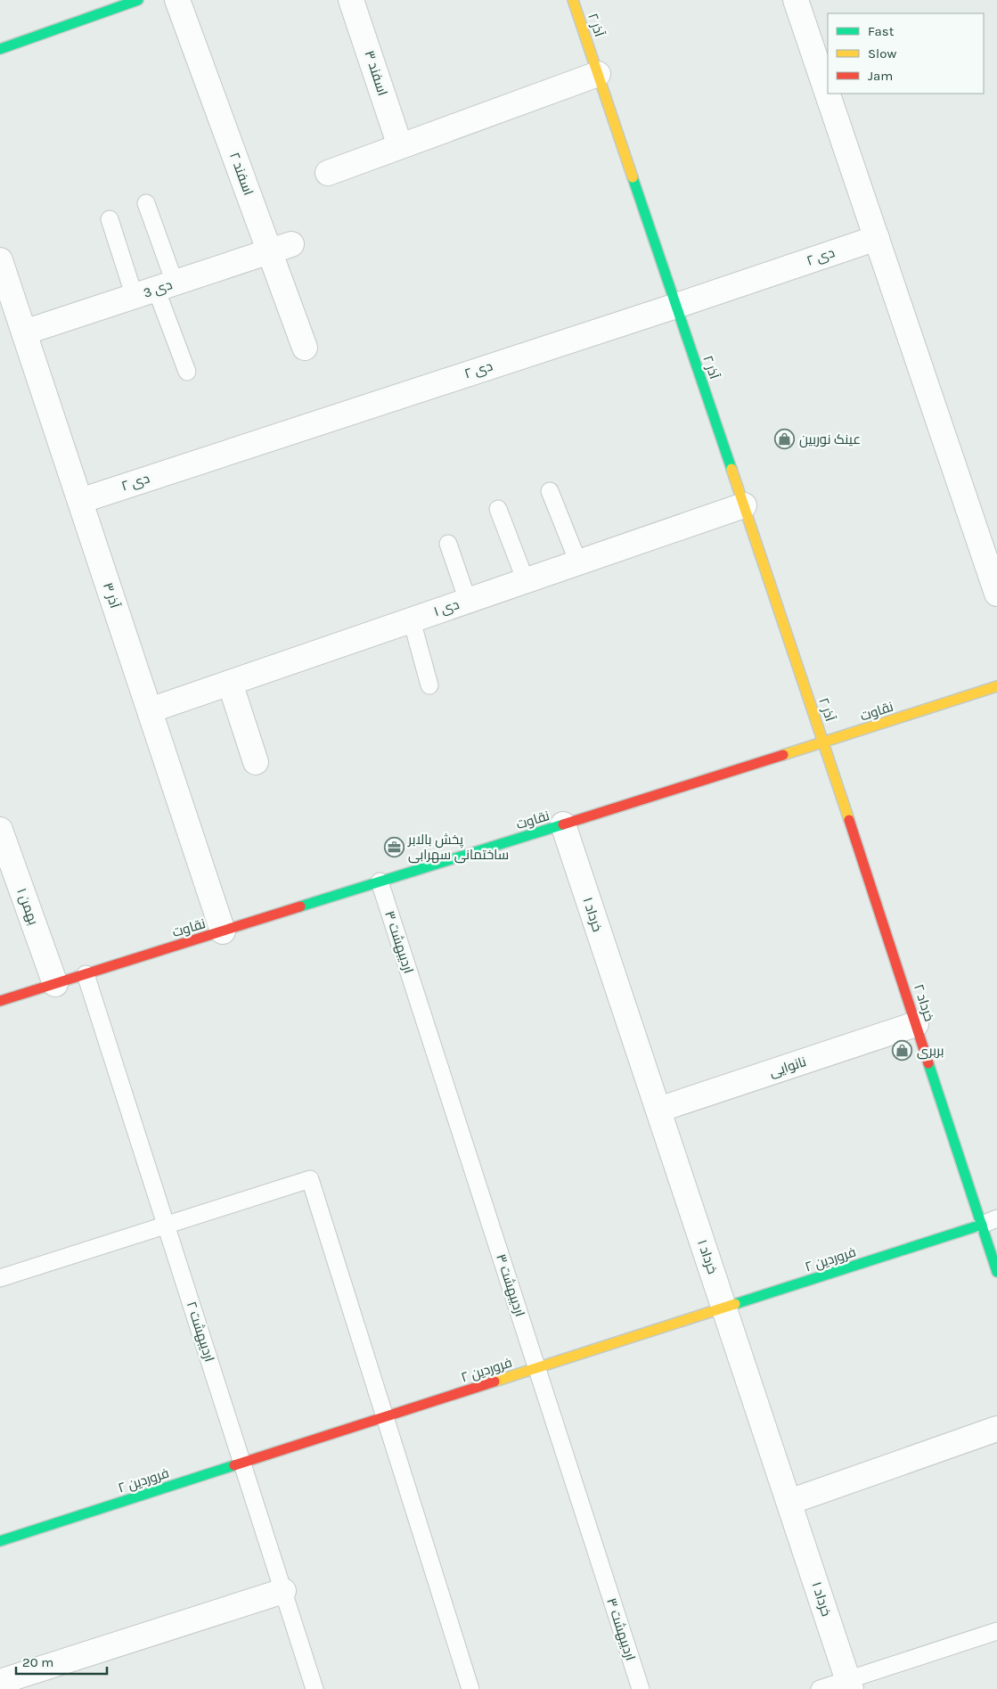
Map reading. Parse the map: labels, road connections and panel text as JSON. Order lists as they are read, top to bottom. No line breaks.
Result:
{"streets":{"street":["آذر ۲","اسفند ۳","اسفند ۲","دی ۲","دی 3","آذر ۳","دی ۱","نقاوت","بهمن ۱","خرداد ۱","خرداد ۲","نانوایی","فروردین ۲"],"lane":["اردیبهشت ۳","اردیبهشت ۲"]},"crossings":[["آذر ۲","دی ۲"],["آذر ۲","دی ۱"],["آذر ۲","نقاوت"],["آذر ۲","خرداد ۲"],["اسفند ۲","دی 3"],["دی ۲","آذر ۳"],["دی 3","آذر ۳"],["آذر ۳","دی ۱"],["آذر ۳","نقاوت"],["نقاوت","بهمن ۱"],["نقاوت","خرداد ۱"],["نقاوت","اردیبهشت ۳"],["نقاوت","خرداد ۲"],["نقاوت","اردیبهشت ۲"],["خرداد ۱","نانوایی"],["خرداد ۱","فروردین ۲"],["اردیبهشت ۳","فروردین ۲"],["خرداد ۲","نانوایی"],["خرداد ۲","فروردین ۲"],["فروردین ۲","اردیبهشت ۲"]],"places":{"shop":["عینک نوربین","بربری"],"office":["پخش بالابر ساختمانی سهرابی"]},"legend":["Fast","Slow","Jam"],"scale_bar":"20 m"}
